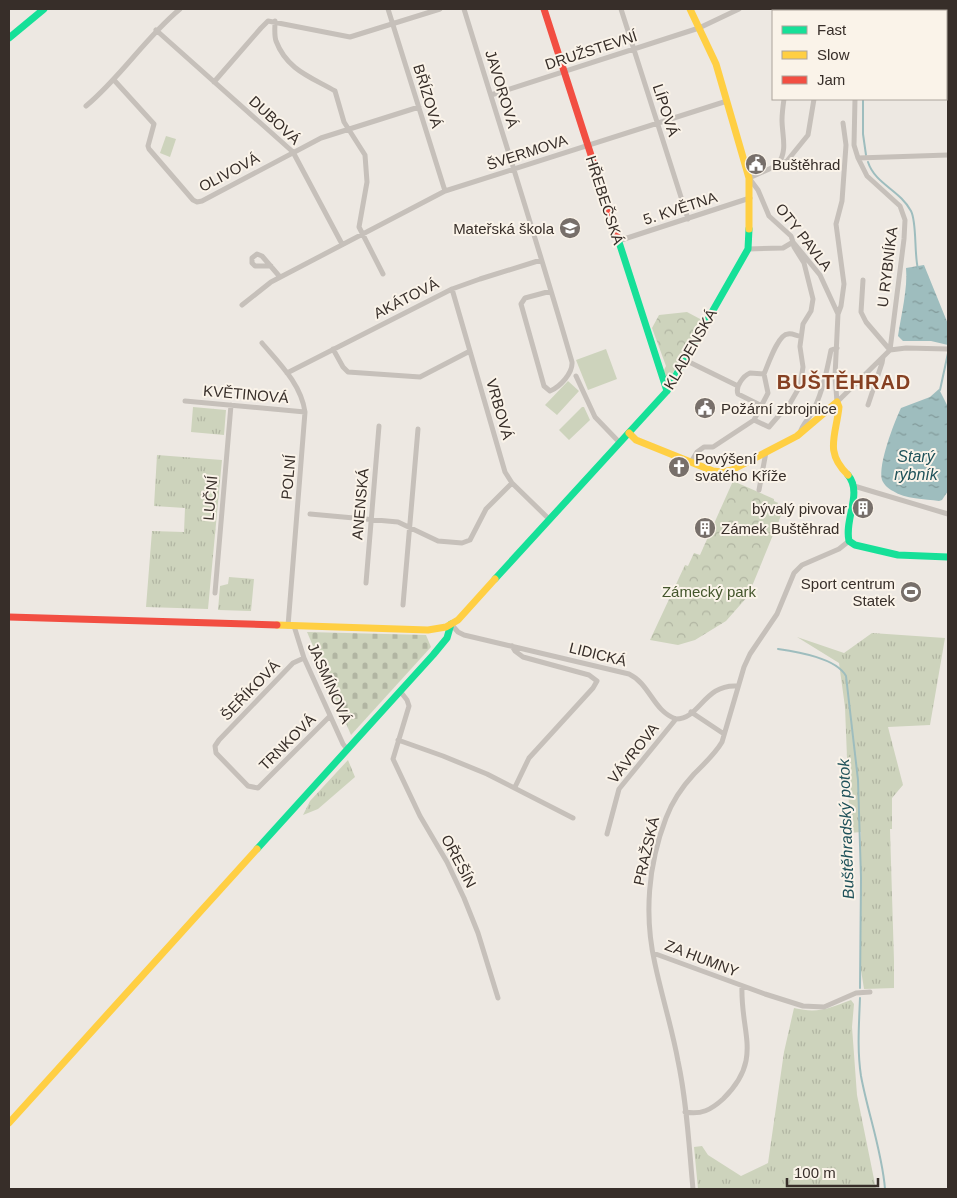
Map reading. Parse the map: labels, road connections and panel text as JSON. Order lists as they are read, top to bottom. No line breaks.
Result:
{"streets":{"street":["DRUŽSTEVNÍ","JAVOROVÁ","BŘÍZOVÁ","LÍPOVÁ","DUBOVÁ","ŠVERMOVA","OLIVOVÁ","HŘEBEČSKÁ","5. KVĚTNA","OTY PAVLA","U RYBNÍKA","AKÁTOVÁ","KLADENSKÁ","KVĚTINOVÁ","VRBOVÁ","POLNÍ","LUČNÍ","ANENSKÁ","LIDICKÁ","JASMÍNOVÁ","ŠEŘÍKOVÁ","TRNKOVÁ","VÁVROVA","PRAŽSKÁ","OŘEŠÍN","ZA HUMNY"]},"crossings":[["DRUŽSTEVNÍ","JAVOROVÁ"],["DRUŽSTEVNÍ","LÍPOVÁ"],["DRUŽSTEVNÍ","HŘEBEČSKÁ"],["DRUŽSTEVNÍ","KLADENSKÁ"],["JAVOROVÁ","ŠVERMOVA"],["JAVOROVÁ","AKÁTOVÁ"],["BŘÍZOVÁ","ŠVERMOVA"],["BŘÍZOVÁ","OLIVOVÁ"],["LÍPOVÁ","ŠVERMOVA"],["LÍPOVÁ","5. KVĚTNA"],["DUBOVÁ","ŠVERMOVA"],["DUBOVÁ","OLIVOVÁ"],["ŠVERMOVA","HŘEBEČSKÁ"],["ŠVERMOVA","KLADENSKÁ"],["HŘEBEČSKÁ","5. KVĚTNA"],["HŘEBEČSKÁ","KLADENSKÁ"],["5. KVĚTNA","KLADENSKÁ"],["OTY PAVLA","KLADENSKÁ"],["AKÁTOVÁ","VRBOVÁ"],["AKÁTOVÁ","POLNÍ"],["KLADENSKÁ","VRBOVÁ"],["KLADENSKÁ","LIDICKÁ"],["KVĚTINOVÁ","POLNÍ"],["KVĚTINOVÁ","LUČNÍ"],["POLNÍ","JASMÍNOVÁ"],["LIDICKÁ","VÁVROVA"],["JASMÍNOVÁ","ŠEŘÍKOVÁ"],["JASMÍNOVÁ","TRNKOVÁ"],["ŠEŘÍKOVÁ","TRNKOVÁ"],["PRAŽSKÁ","ZA HUMNY"]],"districts":["BUŠTĚHRAD"],"water":["Starý rybník","Buštěhradský potok"],"parks":["Zámecký park"],"places":{"public building":["Buštěhrad","Požární zbrojnice"],"school or university":["Mateřská škola"],"church":["Povýšení svatého Kříže"],"building":["bývalý pivovar","Zámek Buštěhrad"],"sports":["Sport centrum Statek"]},"legend":["Fast","Slow","Jam"],"scale_bar":"100 m"}
